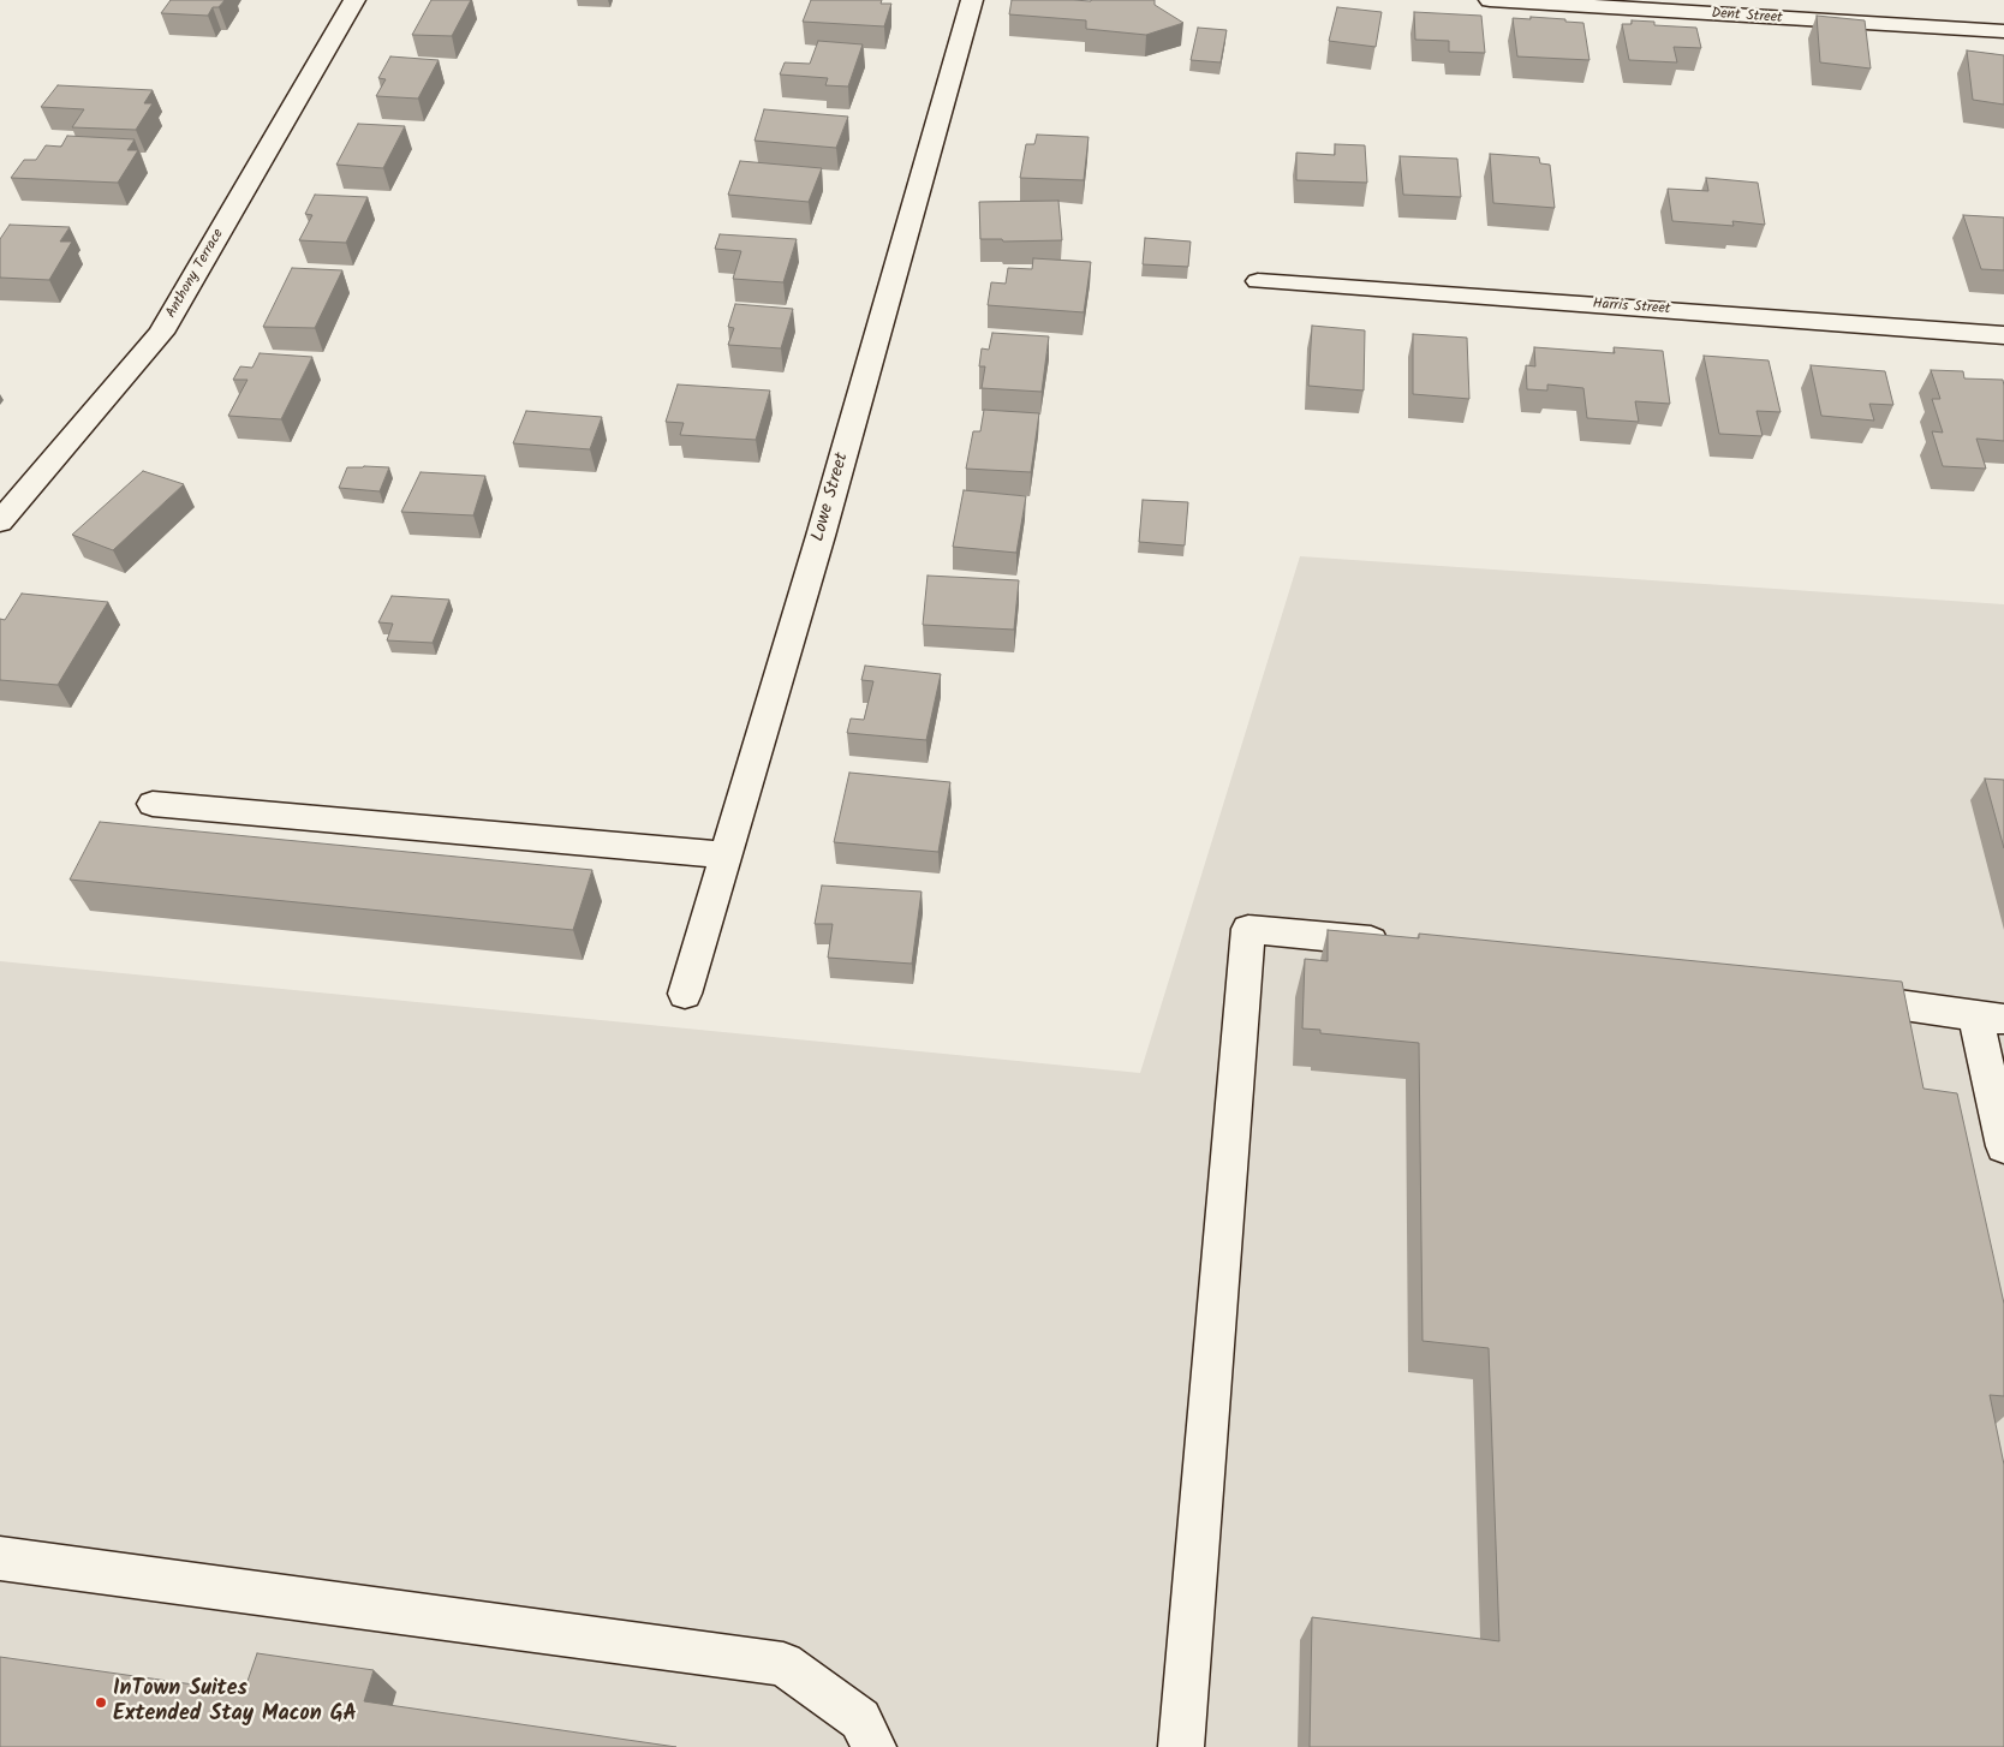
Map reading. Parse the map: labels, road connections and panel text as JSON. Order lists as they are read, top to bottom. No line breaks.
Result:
{"streets":{"street":["Dent Street","Anthony Terrace","Harris Street","Lowe Street"]},"places":["InTown Suites Extended Stay Macon GA"]}
